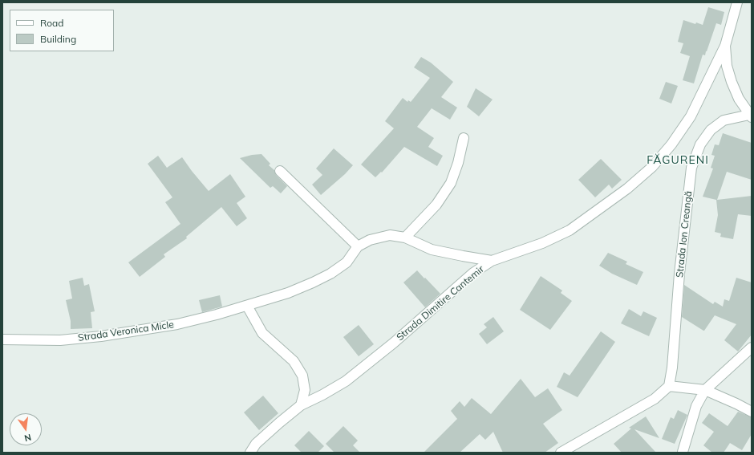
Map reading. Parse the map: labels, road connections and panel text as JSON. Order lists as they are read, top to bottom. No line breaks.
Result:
{"streets":{"street":["Strada Ion Creangă","Strada Dimitire Cantemir","Strada Veronica Micle"]},"crossings":[["Strada Dimitire Cantemir","Strada Veronica Micle"]],"districts":["FĂGURENI"],"legend":["Road","Building"],"north":"bottom"}
